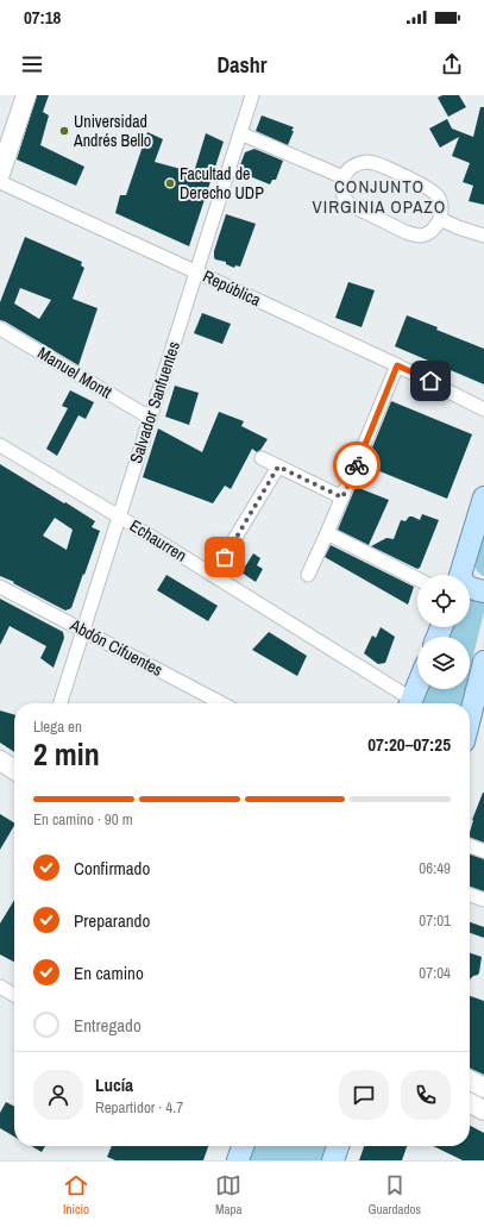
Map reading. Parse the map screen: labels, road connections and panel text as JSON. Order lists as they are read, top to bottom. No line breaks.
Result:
{"streets":{"street":["República","Manuel Montt","Salvador Sanfuentes","Echaurren","Abdón Cifuentes"]},"crossings":[["República","Salvador Sanfuentes"],["Manuel Montt","Salvador Sanfuentes"],["Salvador Sanfuentes","Echaurren"],["Salvador Sanfuentes","Abdón Cifuentes"]],"districts":["CONJUNTO VIRGINIA OPAZO"],"places":["Universidad Andrés Bello","Facultad de Derecho UDP"],"page":{"status":"07:18","header":"Dashr","heading":["2 min","Llega en","07:20–07:25"],"panel":["Lucía","Repartidor · 4.7"],"bar":"En camino · 90 m","list":[["Confirmado","06:49"],["Preparando","07:01"],["En camino","07:04"],"Entregado"],"tabs":["Inicio","Mapa","Guardados"]}}
